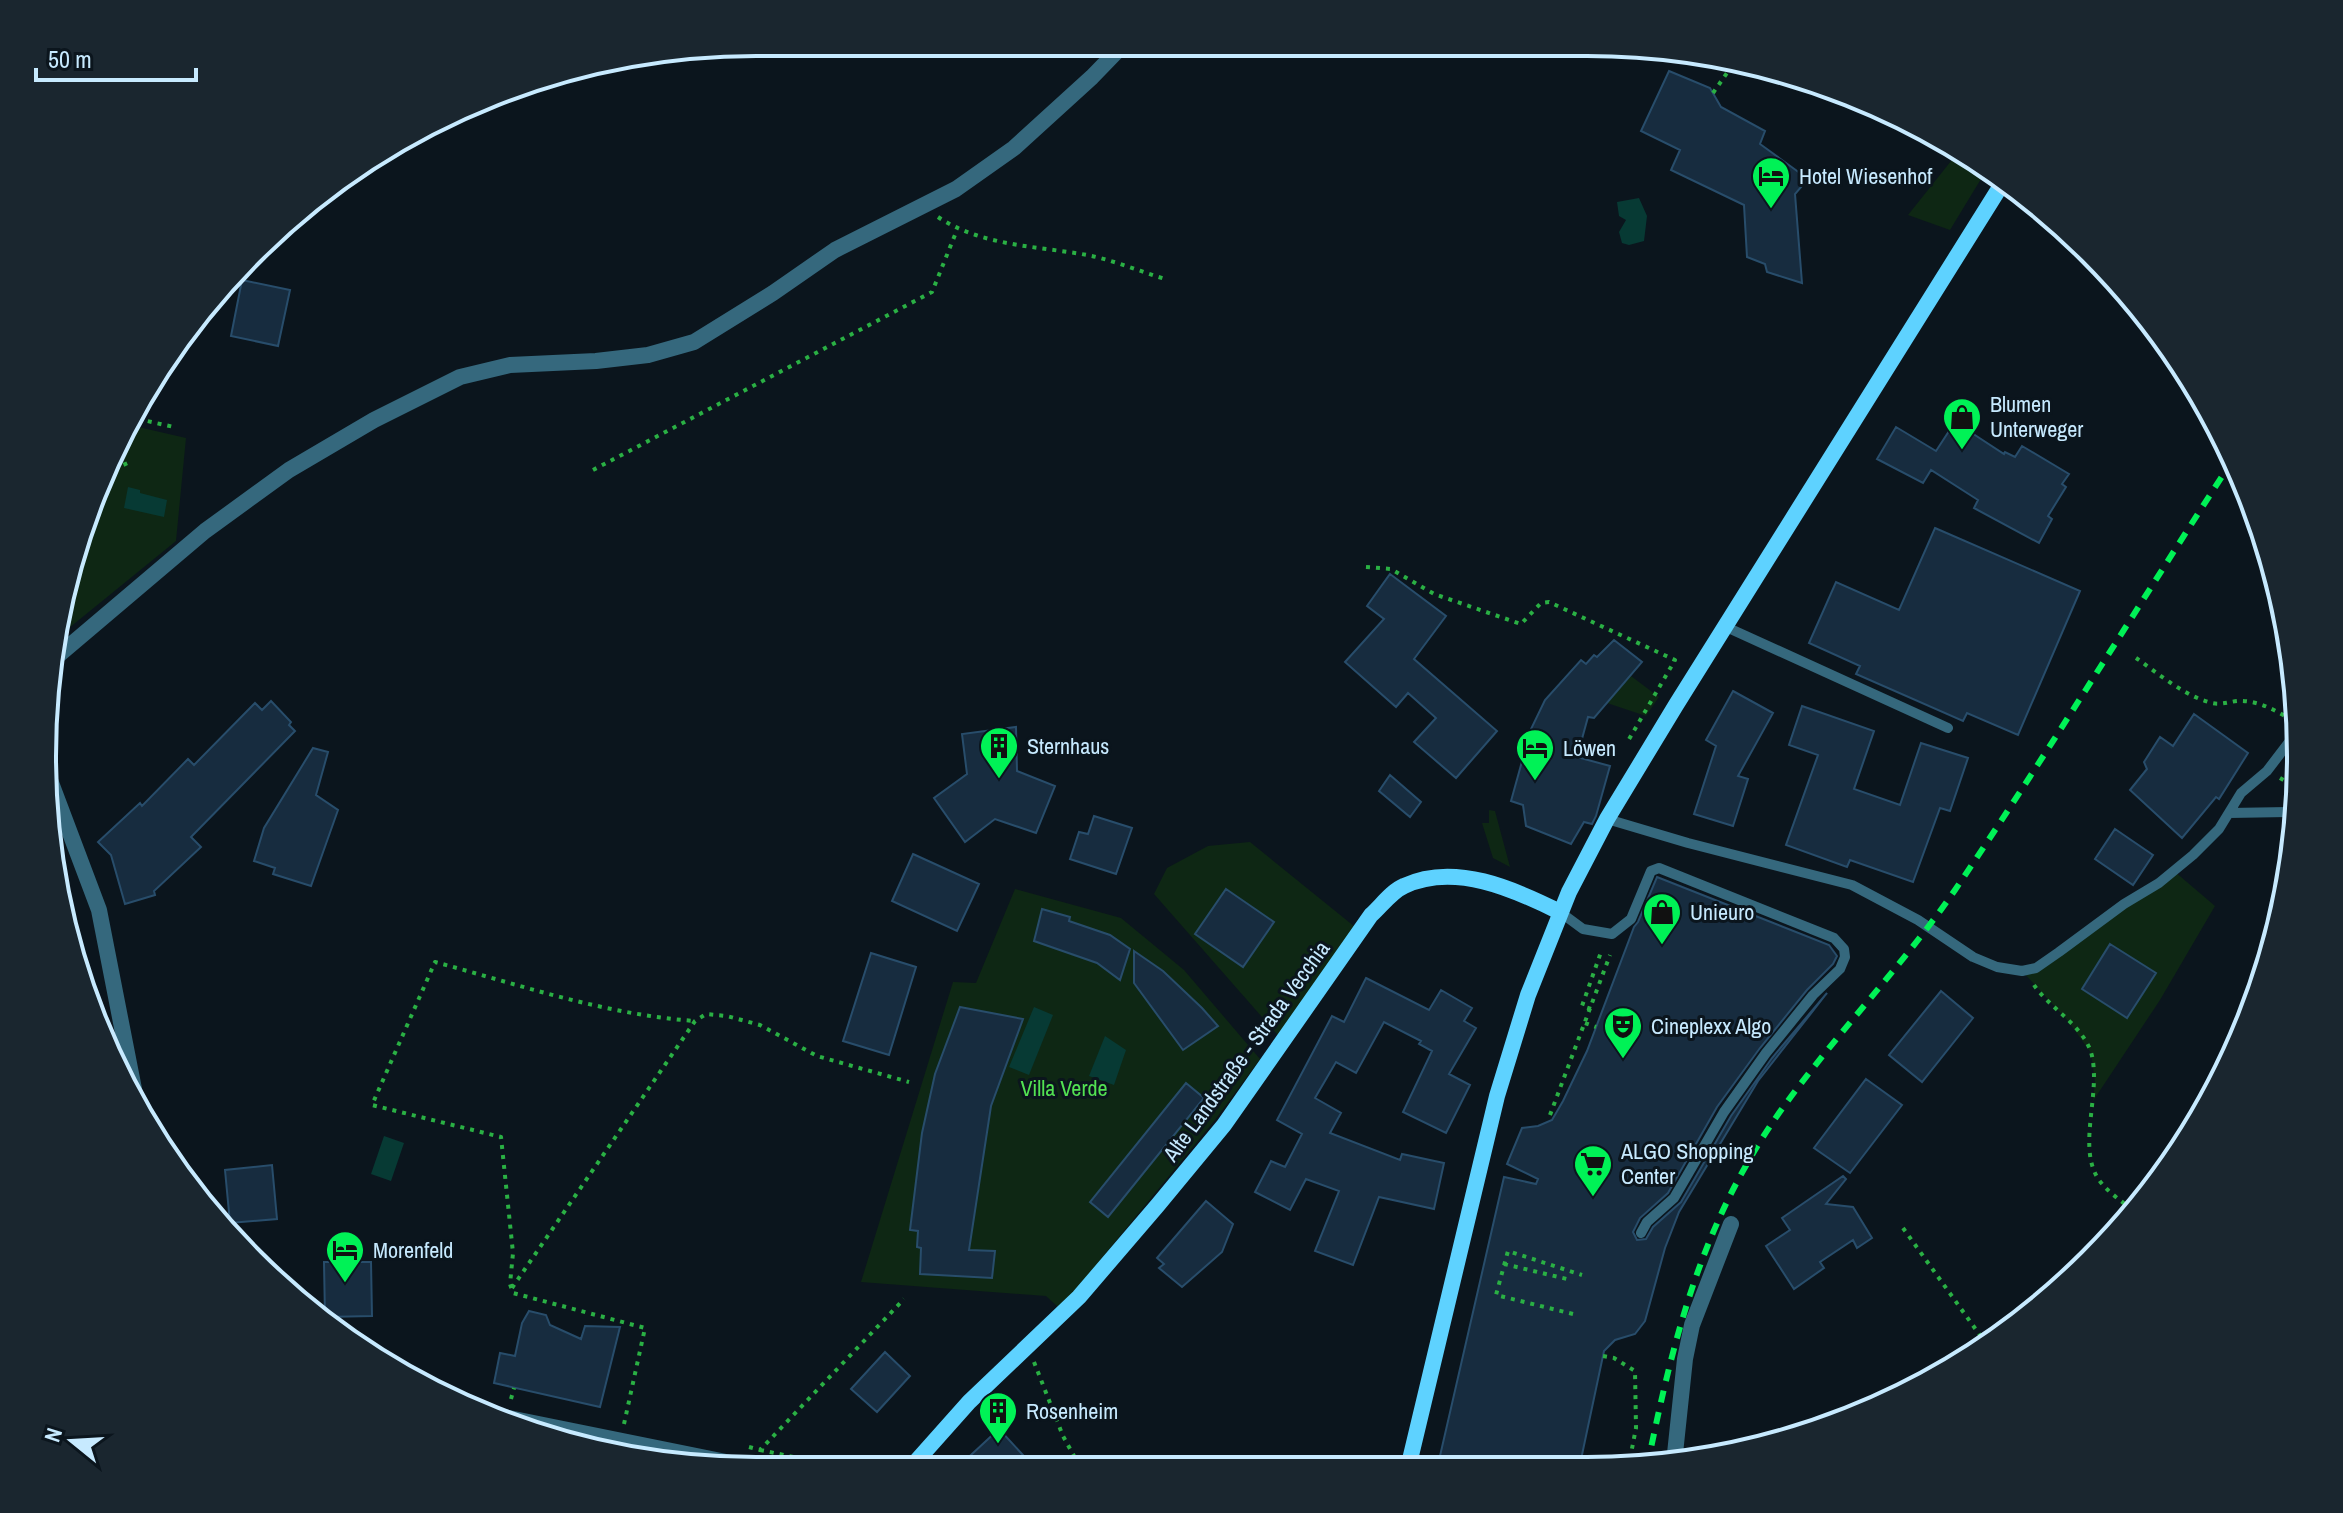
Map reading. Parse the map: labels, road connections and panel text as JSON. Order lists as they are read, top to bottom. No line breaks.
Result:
{"streets":{"main road":["Alte Landstraße - Strada Vecchia"]},"parks":["Villa Verde"],"places":{"hotel":["Hotel Wiesenhof","Löwen","Morenfeld"],"shop":["Blumen Unterweger","Unieuro"],"building":["Sternhaus","Rosenheim"],"theatre":["Cineplexx Algo"],"supermarket":["ALGO Shopping Center"]},"scale_bar":"50 m","north":"left"}
